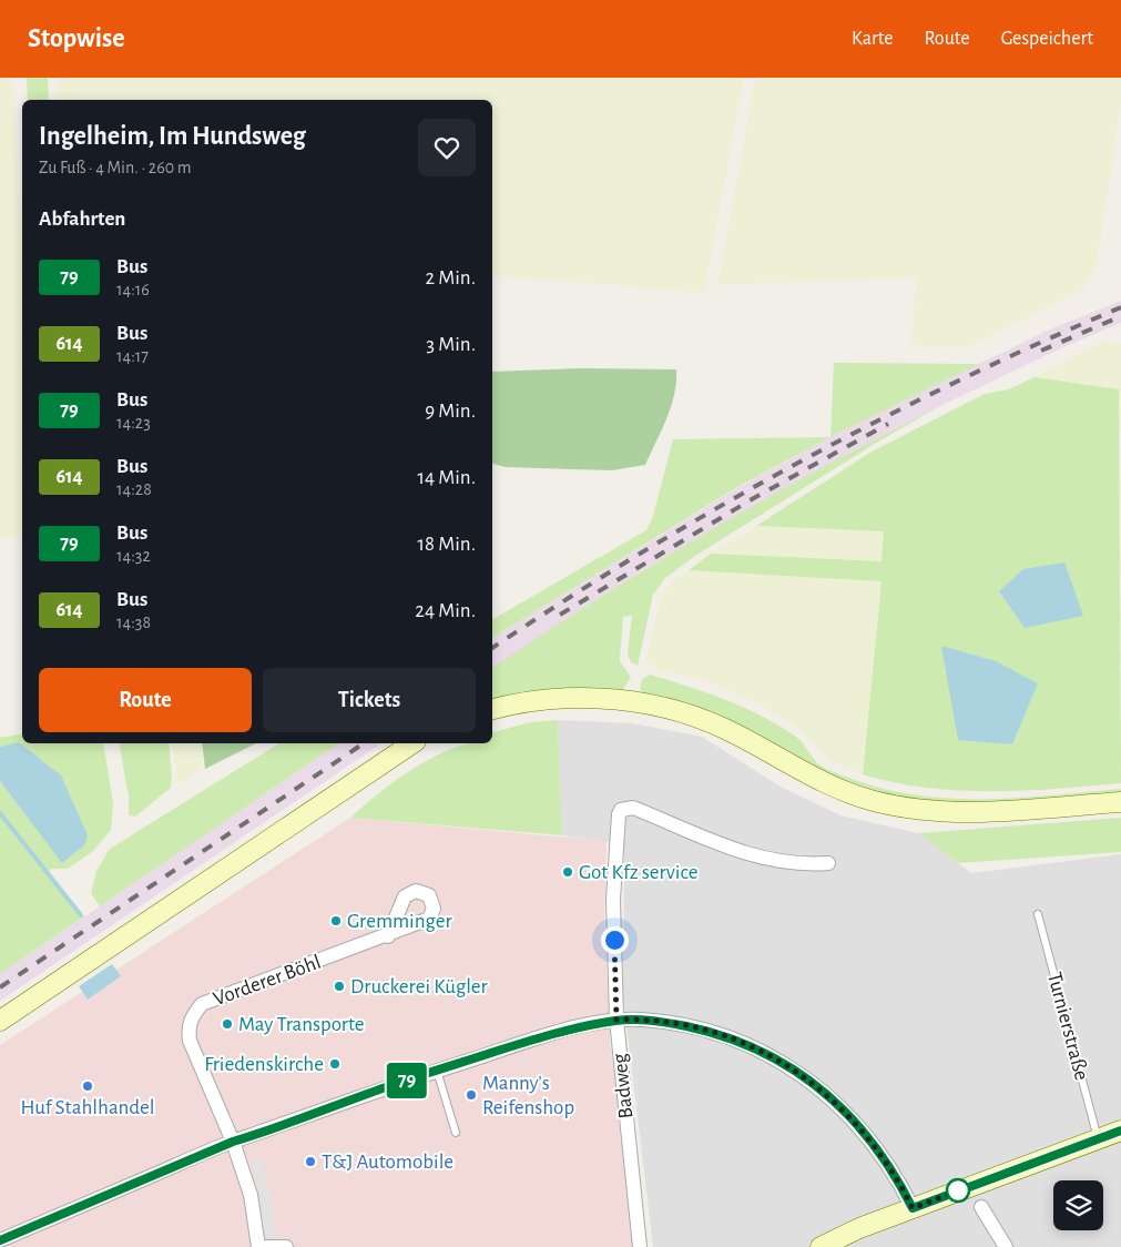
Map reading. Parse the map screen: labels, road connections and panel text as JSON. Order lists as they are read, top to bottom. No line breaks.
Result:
{"streets":{"street":["Vorderer Böhl","Badweg"],"lane":["Turnierstraße"]},"places":["Got Kfz service","Gremminger","Druckerei Kügler","May Transporte","Friedenskirche","Huf Stahlhandel","Manny's Reifenshop","T&J Automobile"],"lines":["bus line 79"],"page":{"header":"Stopwise","nav":["Karte","Route","Gespeichert"],"on_map":"79","heading":[["Ingelheim, Im Hundsweg","Zu Fuß · 4 Min. · 260 m"],"Abfahrten"],"list":[{"mark":"79","name":"Bus","note":"14:16","value":"2 Min."},{"mark":"614","name":"Bus","note":"14:17","value":"3 Min."},{"mark":"79","name":"Bus","note":"14:23","value":"9 Min."},{"mark":"614","name":"Bus","note":"14:28","value":"14 Min."},{"mark":"79","name":"Bus","note":"14:32","value":"18 Min."},{"mark":"614","name":"Bus","note":"14:38","value":"24 Min."}],"buttons":["Route","Tickets"]}}
